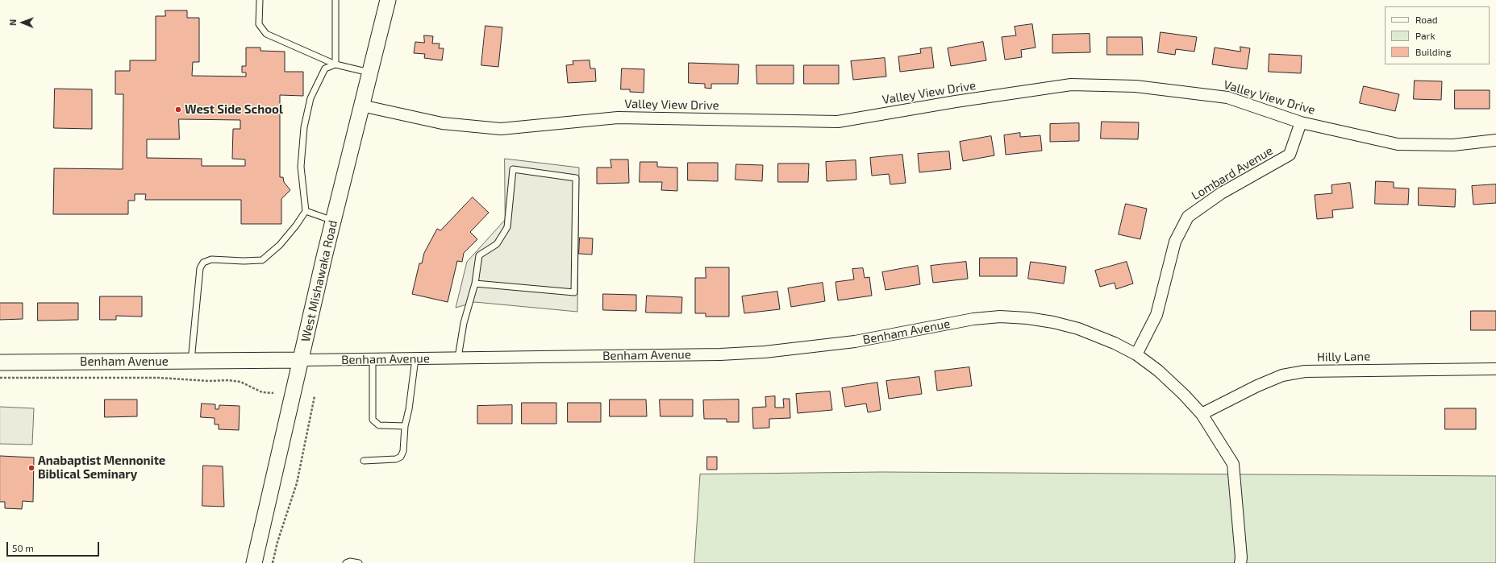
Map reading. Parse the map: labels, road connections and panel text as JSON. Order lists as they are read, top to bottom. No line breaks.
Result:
{"streets":{"main road":["West Mishawaka Road","Benham Avenue"],"street":["Valley View Drive","Lombard Avenue","Hilly Lane"]},"crossings":[["Valley View Drive","Lombard Avenue"],["Valley View Drive","West Mishawaka Road"],["Lombard Avenue","Benham Avenue"],["West Mishawaka Road","Benham Avenue"],["Benham Avenue","Hilly Lane"]],"places":["West Side School","Anabaptist Mennonite Biblical Seminary"],"legend":["Road","Park","Building"],"scale_bar":"50 m","north":"left"}
